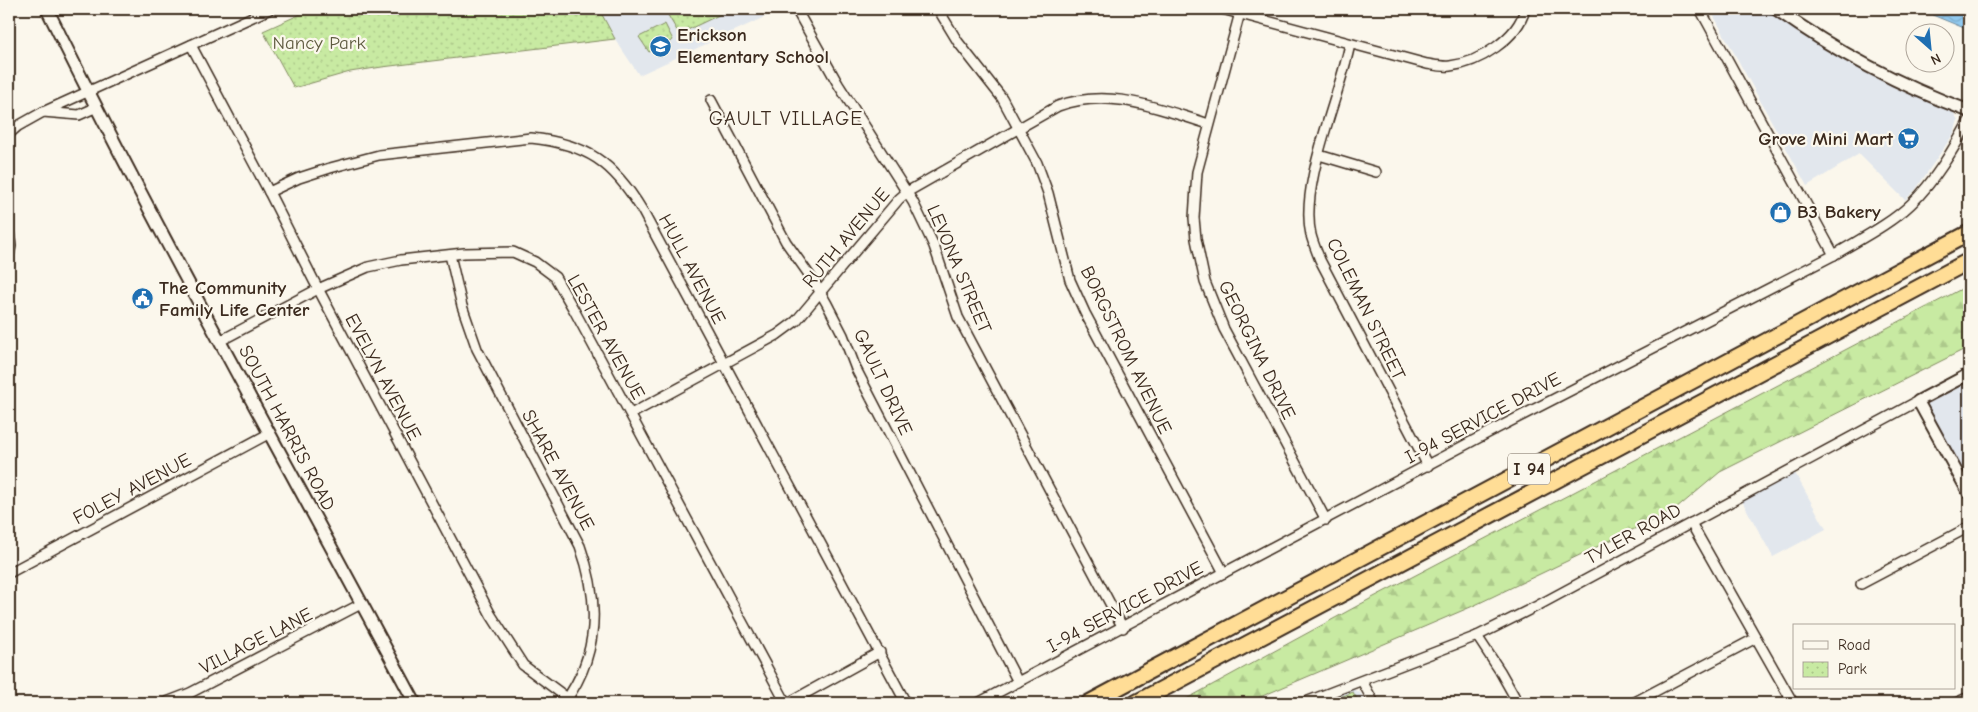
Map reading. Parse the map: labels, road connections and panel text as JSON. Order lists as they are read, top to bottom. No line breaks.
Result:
{"streets":{"highway":["I 94"],"main road":["SOUTH HARRIS ROAD"],"street":["RUTH AVENUE","HULL AVENUE","LEVONA STREET","COLEMAN STREET","LESTER AVENUE","BORGSTROM AVENUE","GEORGINA DRIVE","EVELYN AVENUE","GAULT DRIVE","I-94 SERVICE DRIVE","SHARE AVENUE","FOLEY AVENUE","TYLER ROAD","VILLAGE LANE"]},"crossings":[["RUTH AVENUE","HULL AVENUE"],["RUTH AVENUE","LEVONA STREET"],["RUTH AVENUE","LESTER AVENUE"],["RUTH AVENUE","BORGSTROM AVENUE"],["RUTH AVENUE","GEORGINA DRIVE"],["RUTH AVENUE","GAULT DRIVE"],["HULL AVENUE","EVELYN AVENUE"],["LEVONA STREET","I-94 SERVICE DRIVE"],["COLEMAN STREET","I-94 SERVICE DRIVE"],["LESTER AVENUE","EVELYN AVENUE"],["LESTER AVENUE","SOUTH HARRIS ROAD"],["LESTER AVENUE","SHARE AVENUE"],["BORGSTROM AVENUE","I-94 SERVICE DRIVE"],["GEORGINA DRIVE","I-94 SERVICE DRIVE"],["EVELYN AVENUE","SHARE AVENUE"],["GAULT DRIVE","I-94 SERVICE DRIVE"],["SOUTH HARRIS ROAD","FOLEY AVENUE"],["SOUTH HARRIS ROAD","VILLAGE LANE"]],"districts":["GAULT VILLAGE"],"parks":["Nancy Park"],"places":{"school or university":["Erickson Elementary School"],"supermarket":["Grove Mini Mart"],"shop":["B3 Bakery"],"public building":["The Community Family Life Center"]},"legend":["Road","Park"],"north":"bottom right"}
